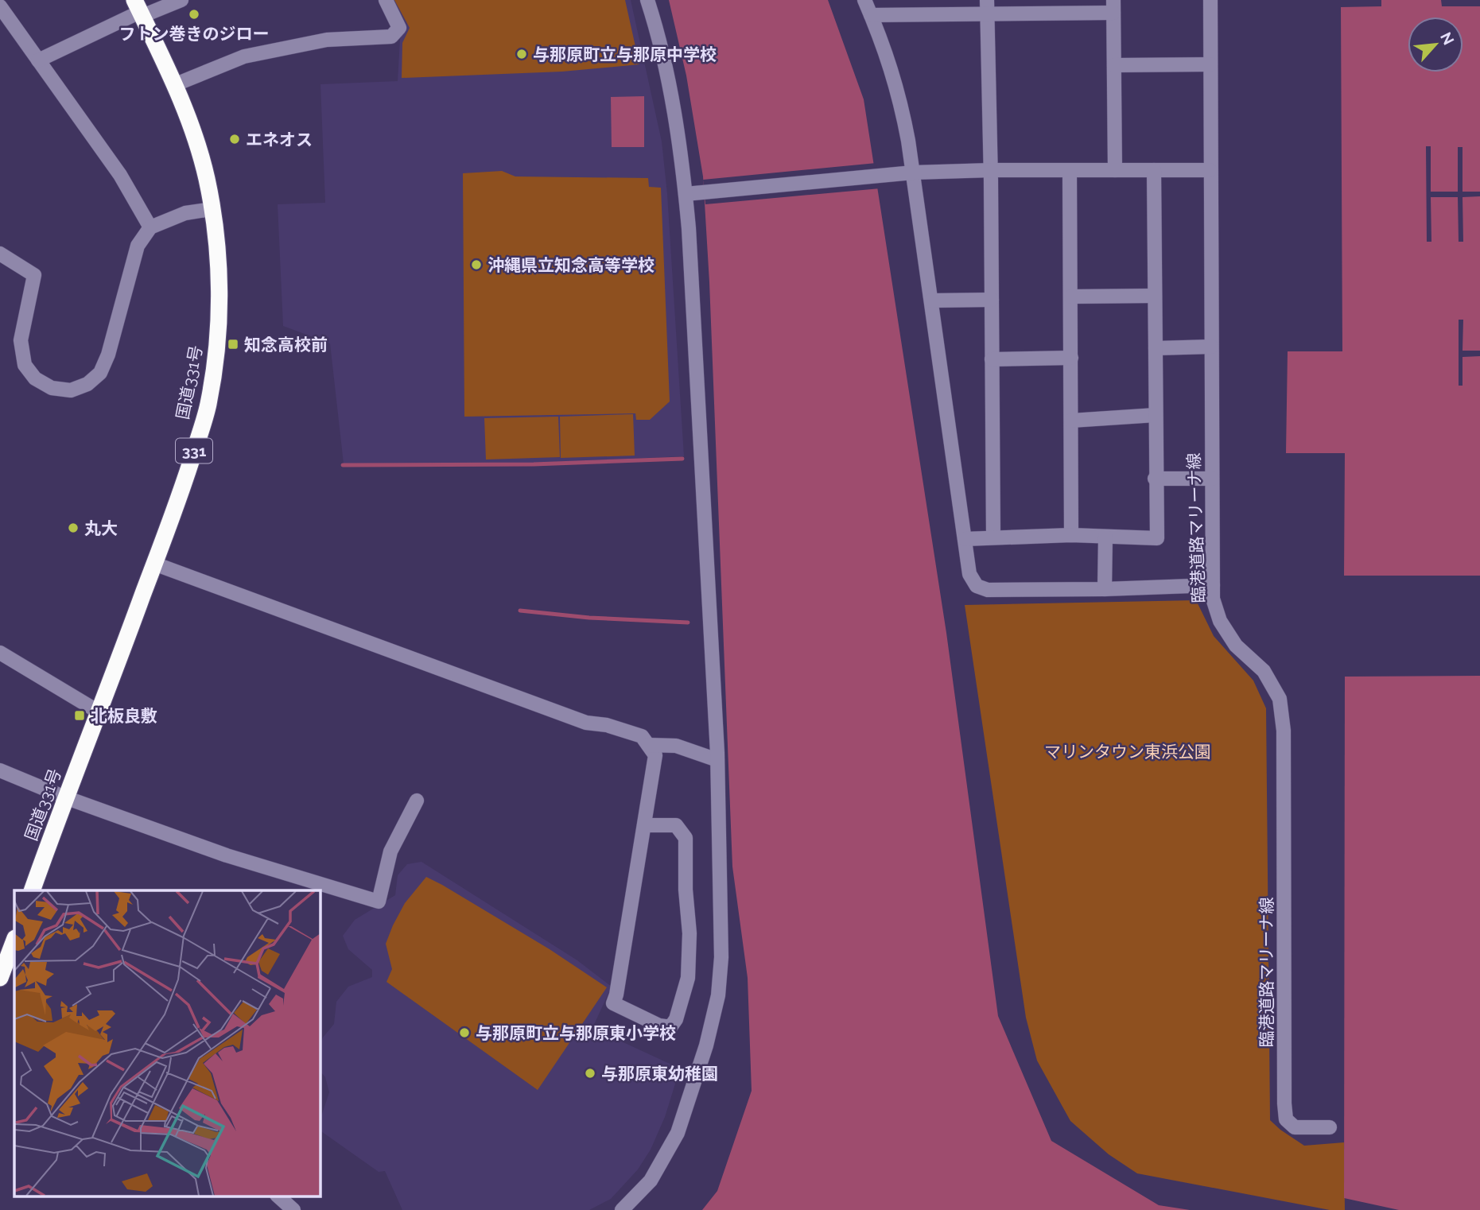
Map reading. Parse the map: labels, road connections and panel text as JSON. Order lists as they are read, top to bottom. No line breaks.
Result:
{"streets":{"highway":["国道331号","331"],"street":["臨港道路マリーナ線"]},"parks":["マリンタウン東浜公園"],"places":{"other":["フトン巻きのジロー","与那原町立与那原中学校","エネオス","沖縄県立知念高等学校","丸大","与那原町立与那原東小学校","与那原東幼稚園"],"transit":["知念高校前","北板良敷"]},"north":"top right"}
